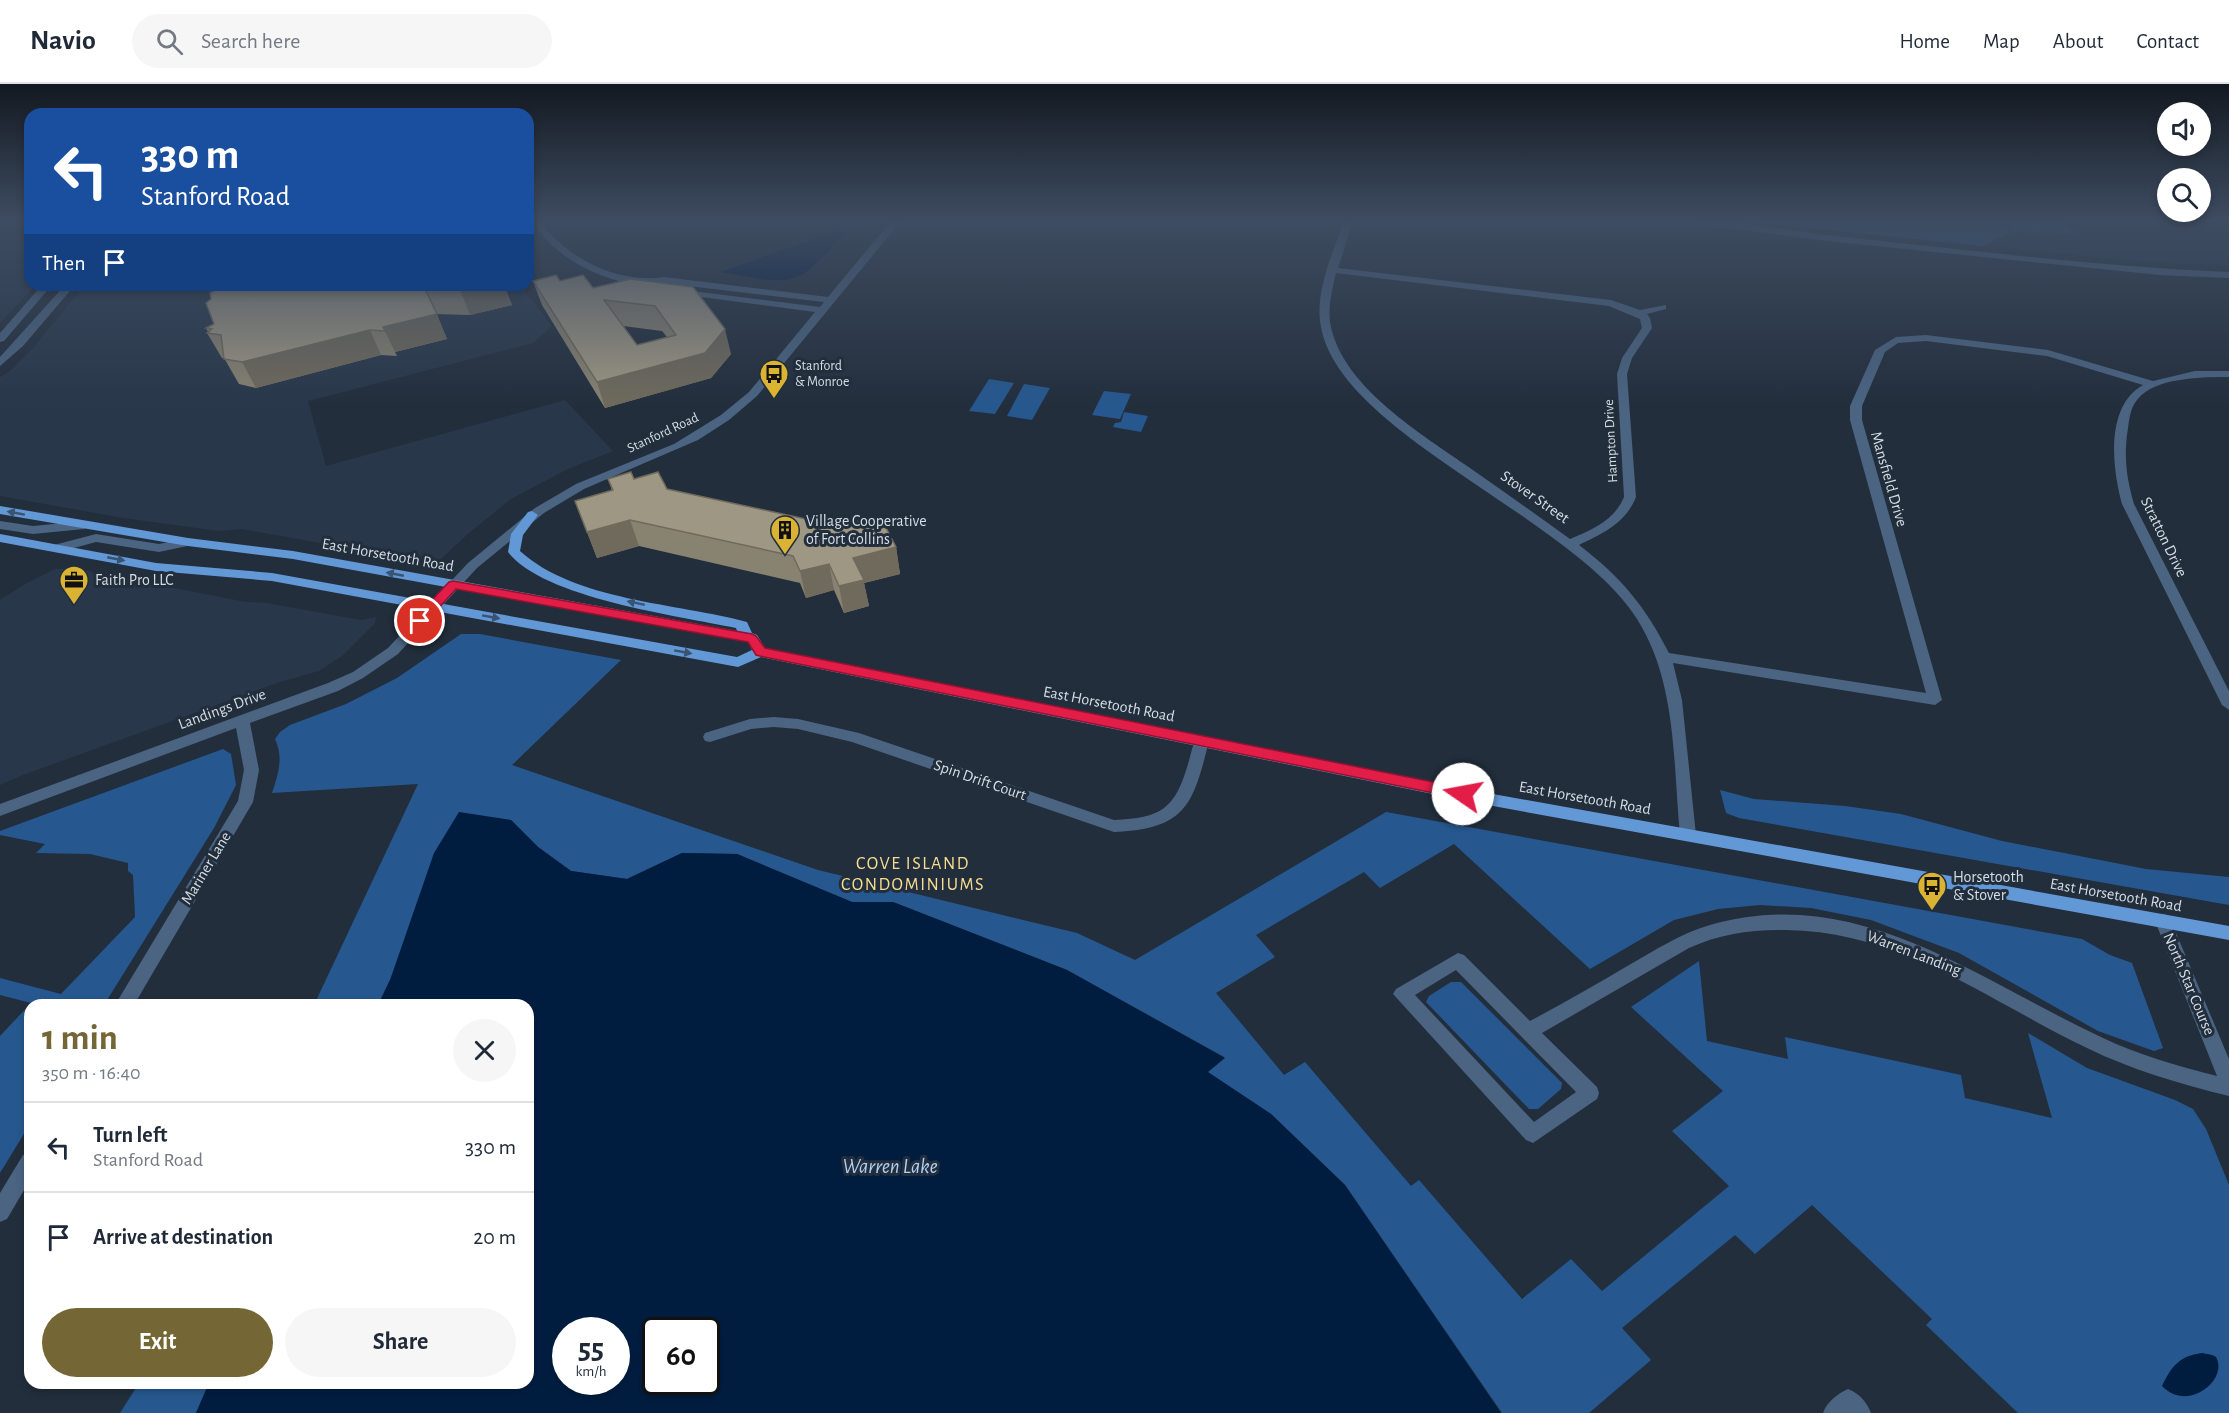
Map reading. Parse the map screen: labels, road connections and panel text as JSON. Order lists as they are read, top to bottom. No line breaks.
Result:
{"streets":{"main road":["East Horsetooth Road"],"street":["Stanford Road","Hampton Drive","Mansfield Drive","Stover Street","Stratton Drive","Landings Drive","Spin Drift Court","Mariner Lane","Warren Landing","North Star Course"]},"crossings":[["Stanford Road","East Horsetooth Road"],["Stanford Road","Landings Drive"],["Hampton Drive","Stover Street"],["Mansfield Drive","Stover Street"],["Mansfield Drive","Stratton Drive"],["Stover Street","East Horsetooth Road"],["East Horsetooth Road","Landings Drive"],["East Horsetooth Road","Spin Drift Court"],["East Horsetooth Road","North Star Course"],["Landings Drive","Mariner Lane"]],"districts":["COVE ISLAND CONDOMINIUMS"],"water":["Warren Lake"],"places":{"bus stop":["Stanford & Monroe","Horsetooth & Stover"],"building":["Village Cooperative of Fort Collins"],"office":["Faith Pro LLC"]},"page":{"header":"Navio","search":"Search here","nav":["Home","Map","About","Contact"],"turn":["330 m","Stanford Road"],"then":"Then","heading":["1 min","350 m · 16:40"],"list":[{"name":"Turn left","note":"Stanford Road","value":"330 m"},{"name":"Arrive at destination","value":"20 m"}],"buttons":["Exit","Share"],"speed":"55 km/h","limit":"60"}}
